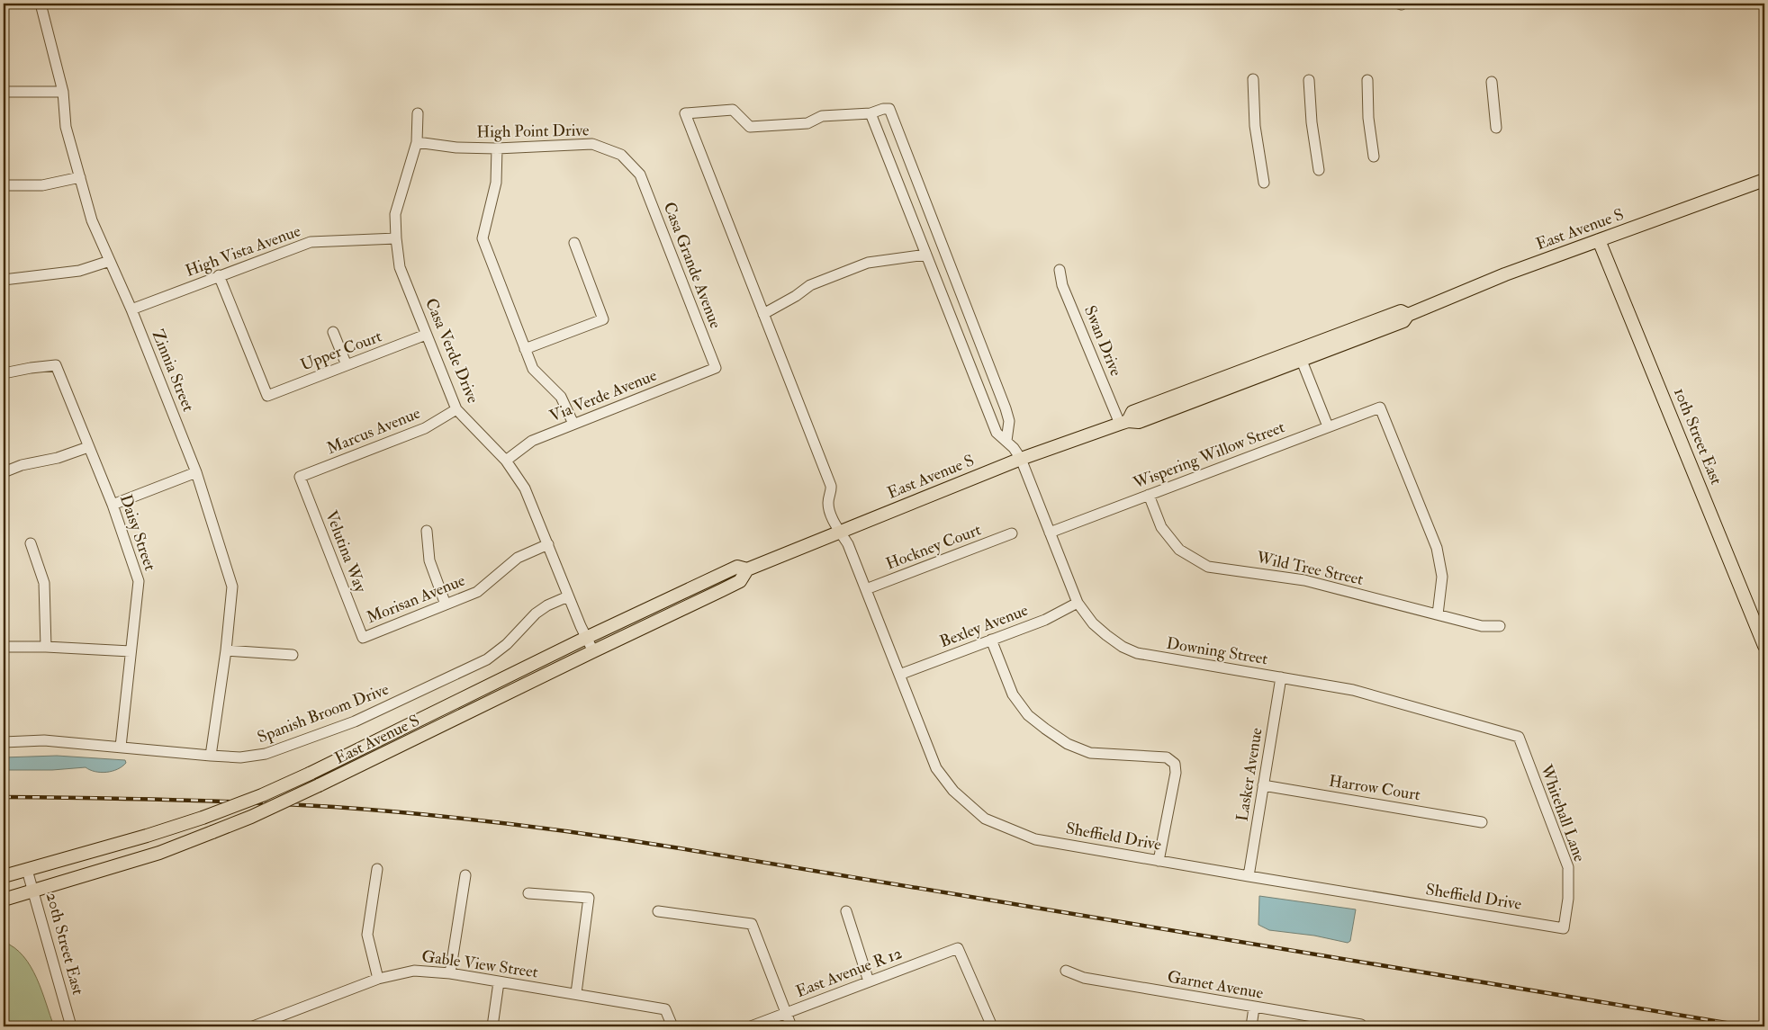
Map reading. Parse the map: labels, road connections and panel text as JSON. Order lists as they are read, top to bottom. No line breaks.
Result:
{"streets":{"main road":["East Avenue S","10th Street East"],"street":["High Point Drive","High Vista Avenue","Casa Grande Avenue","Swan Drive","Upper Court","Casa Verde Drive","Zinnia Street","Via Verde Avenue","Marcus Avenue","Wispering Willow Street","Daisy Street","Hockney Court","Velutina Way","Wild Tree Street","Morisan Avenue","Bexley Avenue","Downing Street","Spanish Broom Drive","Lasker Avenue","Harrow Court","Whitehall Lane","Sheffield Drive","20th Street East","Gable View Street","East Avenue R 12","Garnet Avenue"]},"crossings":[["High Point Drive","Casa Grande Avenue"],["High Point Drive","Casa Verde Drive"],["East Avenue S","Swan Drive"],["East Avenue S","Casa Verde Drive"],["East Avenue S","10th Street East"],["East Avenue S","Downing Street"],["East Avenue S","Sheffield Drive"],["East Avenue S","20th Street East"],["High Vista Avenue","Upper Court"],["High Vista Avenue","Casa Verde Drive"],["High Vista Avenue","Zinnia Street"],["Casa Grande Avenue","Via Verde Avenue"],["Upper Court","Casa Verde Drive"],["Casa Verde Drive","Via Verde Avenue"],["Casa Verde Drive","Marcus Avenue"],["Casa Verde Drive","Morisan Avenue"],["Casa Verde Drive","Spanish Broom Drive"],["Zinnia Street","Spanish Broom Drive"],["Marcus Avenue","Velutina Way"],["Wispering Willow Street","Wild Tree Street"],["Wispering Willow Street","Downing Street"],["Daisy Street","Spanish Broom Drive"],["Hockney Court","Sheffield Drive"],["Velutina Way","Morisan Avenue"],["Bexley Avenue","Downing Street"],["Bexley Avenue","Sheffield Drive"],["Downing Street","Lasker Avenue"],["Downing Street","Whitehall Lane"],["Downing Street","Sheffield Drive"],["Lasker Avenue","Harrow Court"],["Lasker Avenue","Sheffield Drive"],["Whitehall Lane","Sheffield Drive"]]}
